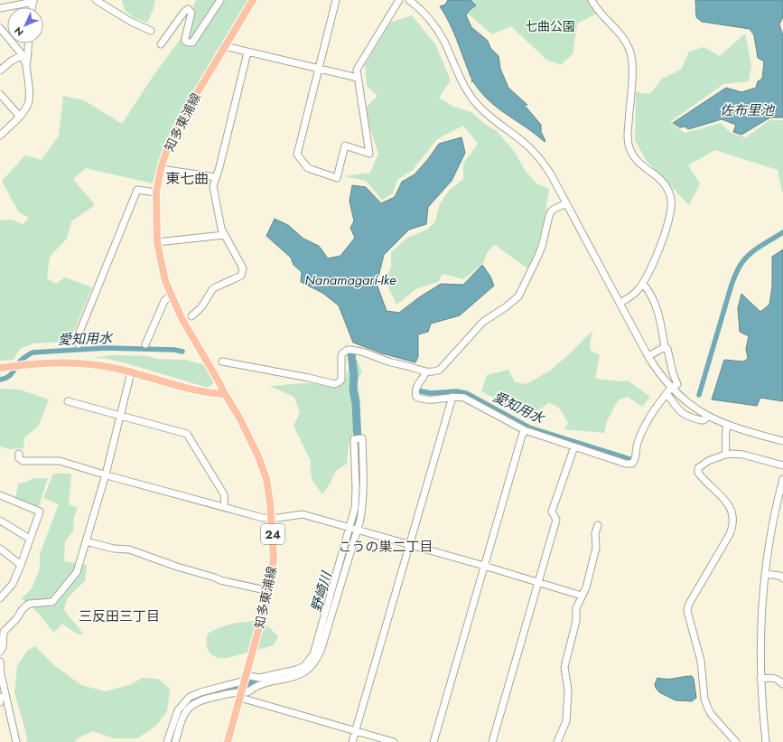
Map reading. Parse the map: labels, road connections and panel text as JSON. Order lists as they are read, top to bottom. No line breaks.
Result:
{"streets":{"main road":["知多東浦線","24"]},"districts":["東七曲","こうの巣二丁目","三反田三丁目"],"water":["佐布里池","Nanamagari-Ike","愛知用水","野崎川"],"parks":["七曲公園"],"north":"bottom left"}
